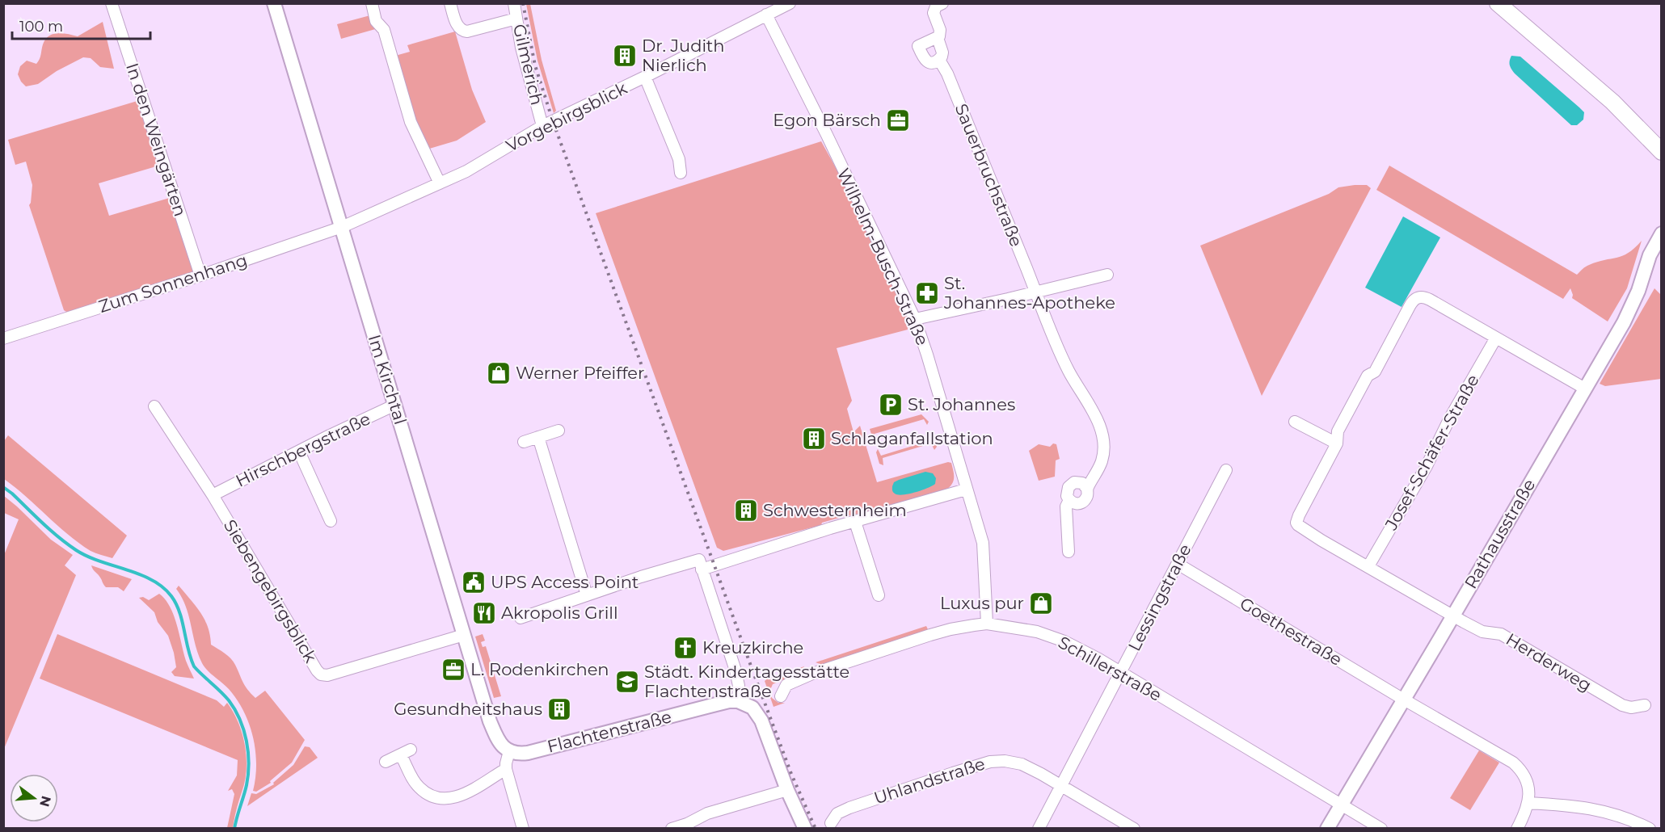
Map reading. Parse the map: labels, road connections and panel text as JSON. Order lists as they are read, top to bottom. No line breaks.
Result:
{"streets":{"street":["Gilmerich","Vorgebirgsblick","In den Weingärten","Sauerbruchstraße","Wilhelm-Busch-Straße","Zum Sonnenhang","Im Kirchtal","Hirschbergstraße","Josef-Schäfer-Straße","Rathausstraße","Siebengebirgsblick","Lessingstraße","Goethestraße","Herderweg","Schillerstraße","Flachtenstraße","Uhlandstraße"]},"crossings":[["Gilmerich","Vorgebirgsblick"],["Vorgebirgsblick","Wilhelm-Busch-Straße"],["Vorgebirgsblick","Zum Sonnenhang"],["Vorgebirgsblick","Im Kirchtal"],["In den Weingärten","Zum Sonnenhang"],["Wilhelm-Busch-Straße","Schillerstraße"],["Zum Sonnenhang","Im Kirchtal"],["Im Kirchtal","Hirschbergstraße"],["Im Kirchtal","Siebengebirgsblick"],["Im Kirchtal","Flachtenstraße"],["Hirschbergstraße","Siebengebirgsblick"],["Josef-Schäfer-Straße","Herderweg"],["Rathausstraße","Goethestraße"],["Rathausstraße","Herderweg"],["Rathausstraße","Schillerstraße"],["Lessingstraße","Goethestraße"],["Lessingstraße","Schillerstraße"],["Lessingstraße","Uhlandstraße"]],"places":{"building":["Dr. Judith Nierlich","Schlaganfallstation","Schwesternheim","Gesundheitshaus"],"office":["Egon Bärsch","L. Rodenkirchen"],"pharmacy":["St. Johannes-Apotheke"],"shop":["Werner Pfeiffer","Luxus pur"],"parking":["St. Johannes"],"public building":["UPS Access Point"],"restaurant":["Akropolis Grill"],"church":["Kreuzkirche"],"school or university":["Städt. Kindertagesstätte Flachtenstraße"]},"scale_bar":"100 m","north":"right"}
